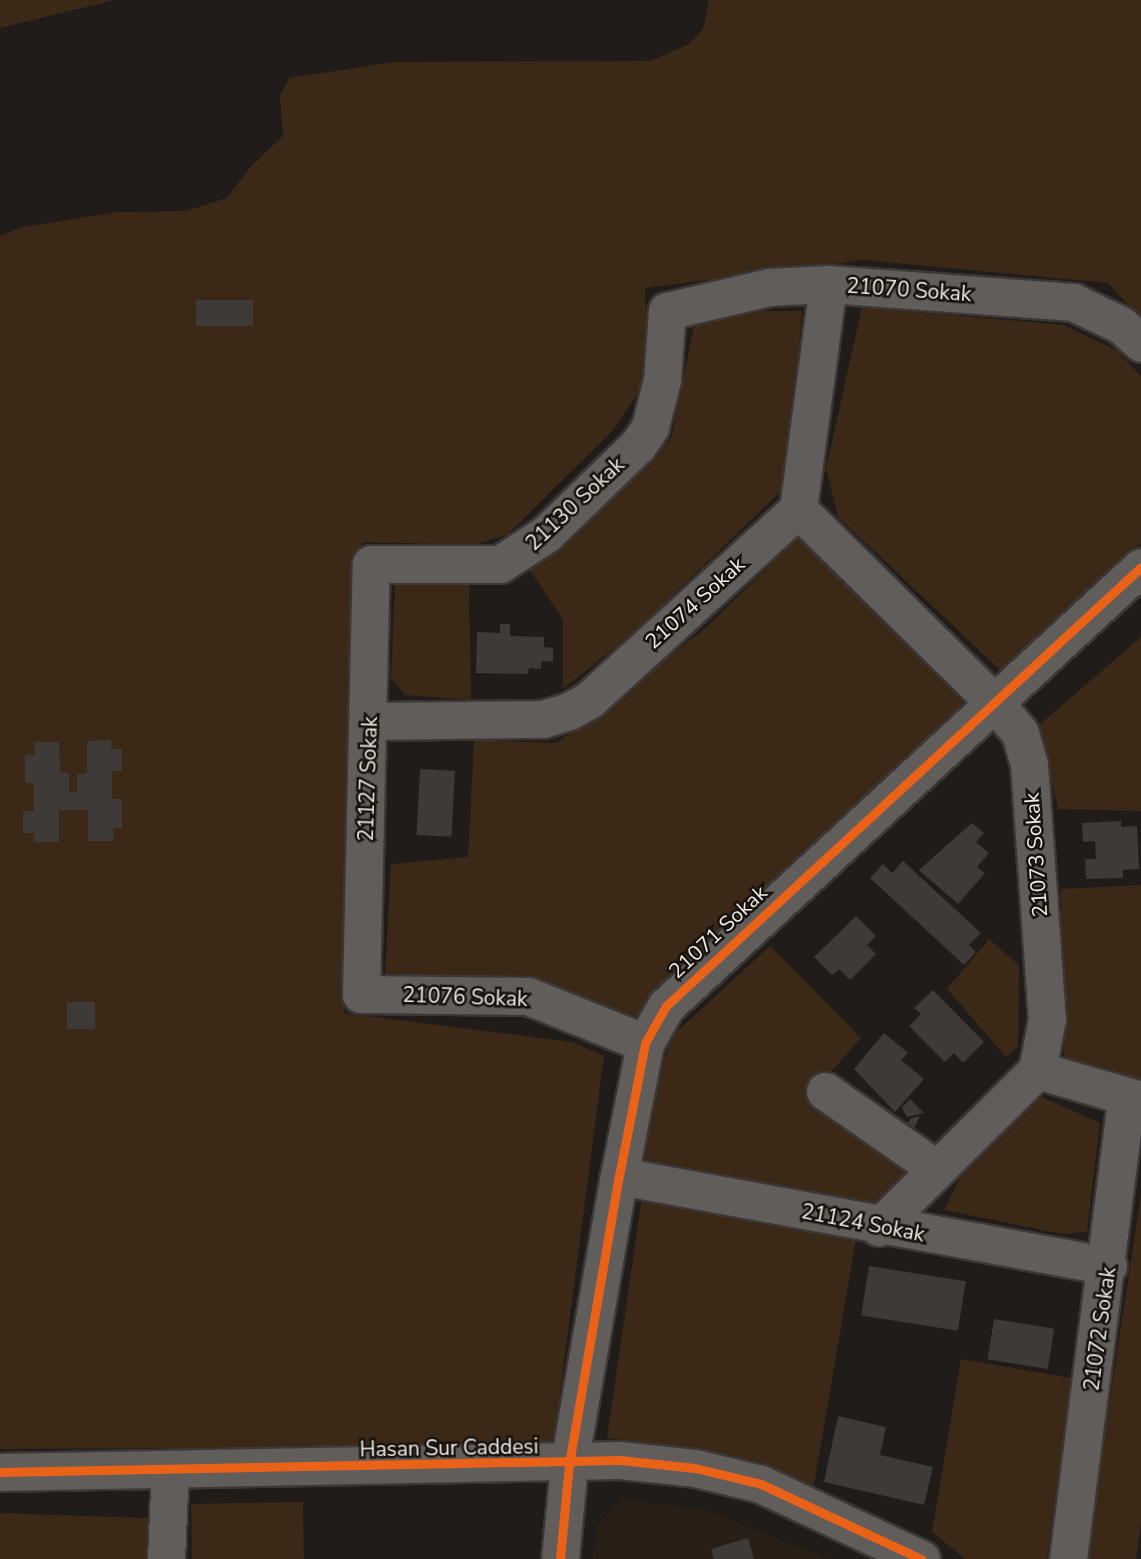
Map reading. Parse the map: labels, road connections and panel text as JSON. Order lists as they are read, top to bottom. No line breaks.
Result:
{"streets":{"street":["21070 Sokak","21130 Sokak","21074 Sokak","21127 Sokak","21073 Sokak","21071 Sokak","21076 Sokak","21124 Sokak","21072 Sokak","Hasan Sur Caddesi"]},"crossings":[["21070 Sokak","21130 Sokak"],["21130 Sokak","21127 Sokak"],["21074 Sokak","21127 Sokak"],["21074 Sokak","21073 Sokak"],["21127 Sokak","21076 Sokak"],["21073 Sokak","21071 Sokak"],["21071 Sokak","21076 Sokak"],["21071 Sokak","21124 Sokak"],["21071 Sokak","Hasan Sur Caddesi"],["21124 Sokak","21072 Sokak"]]}
